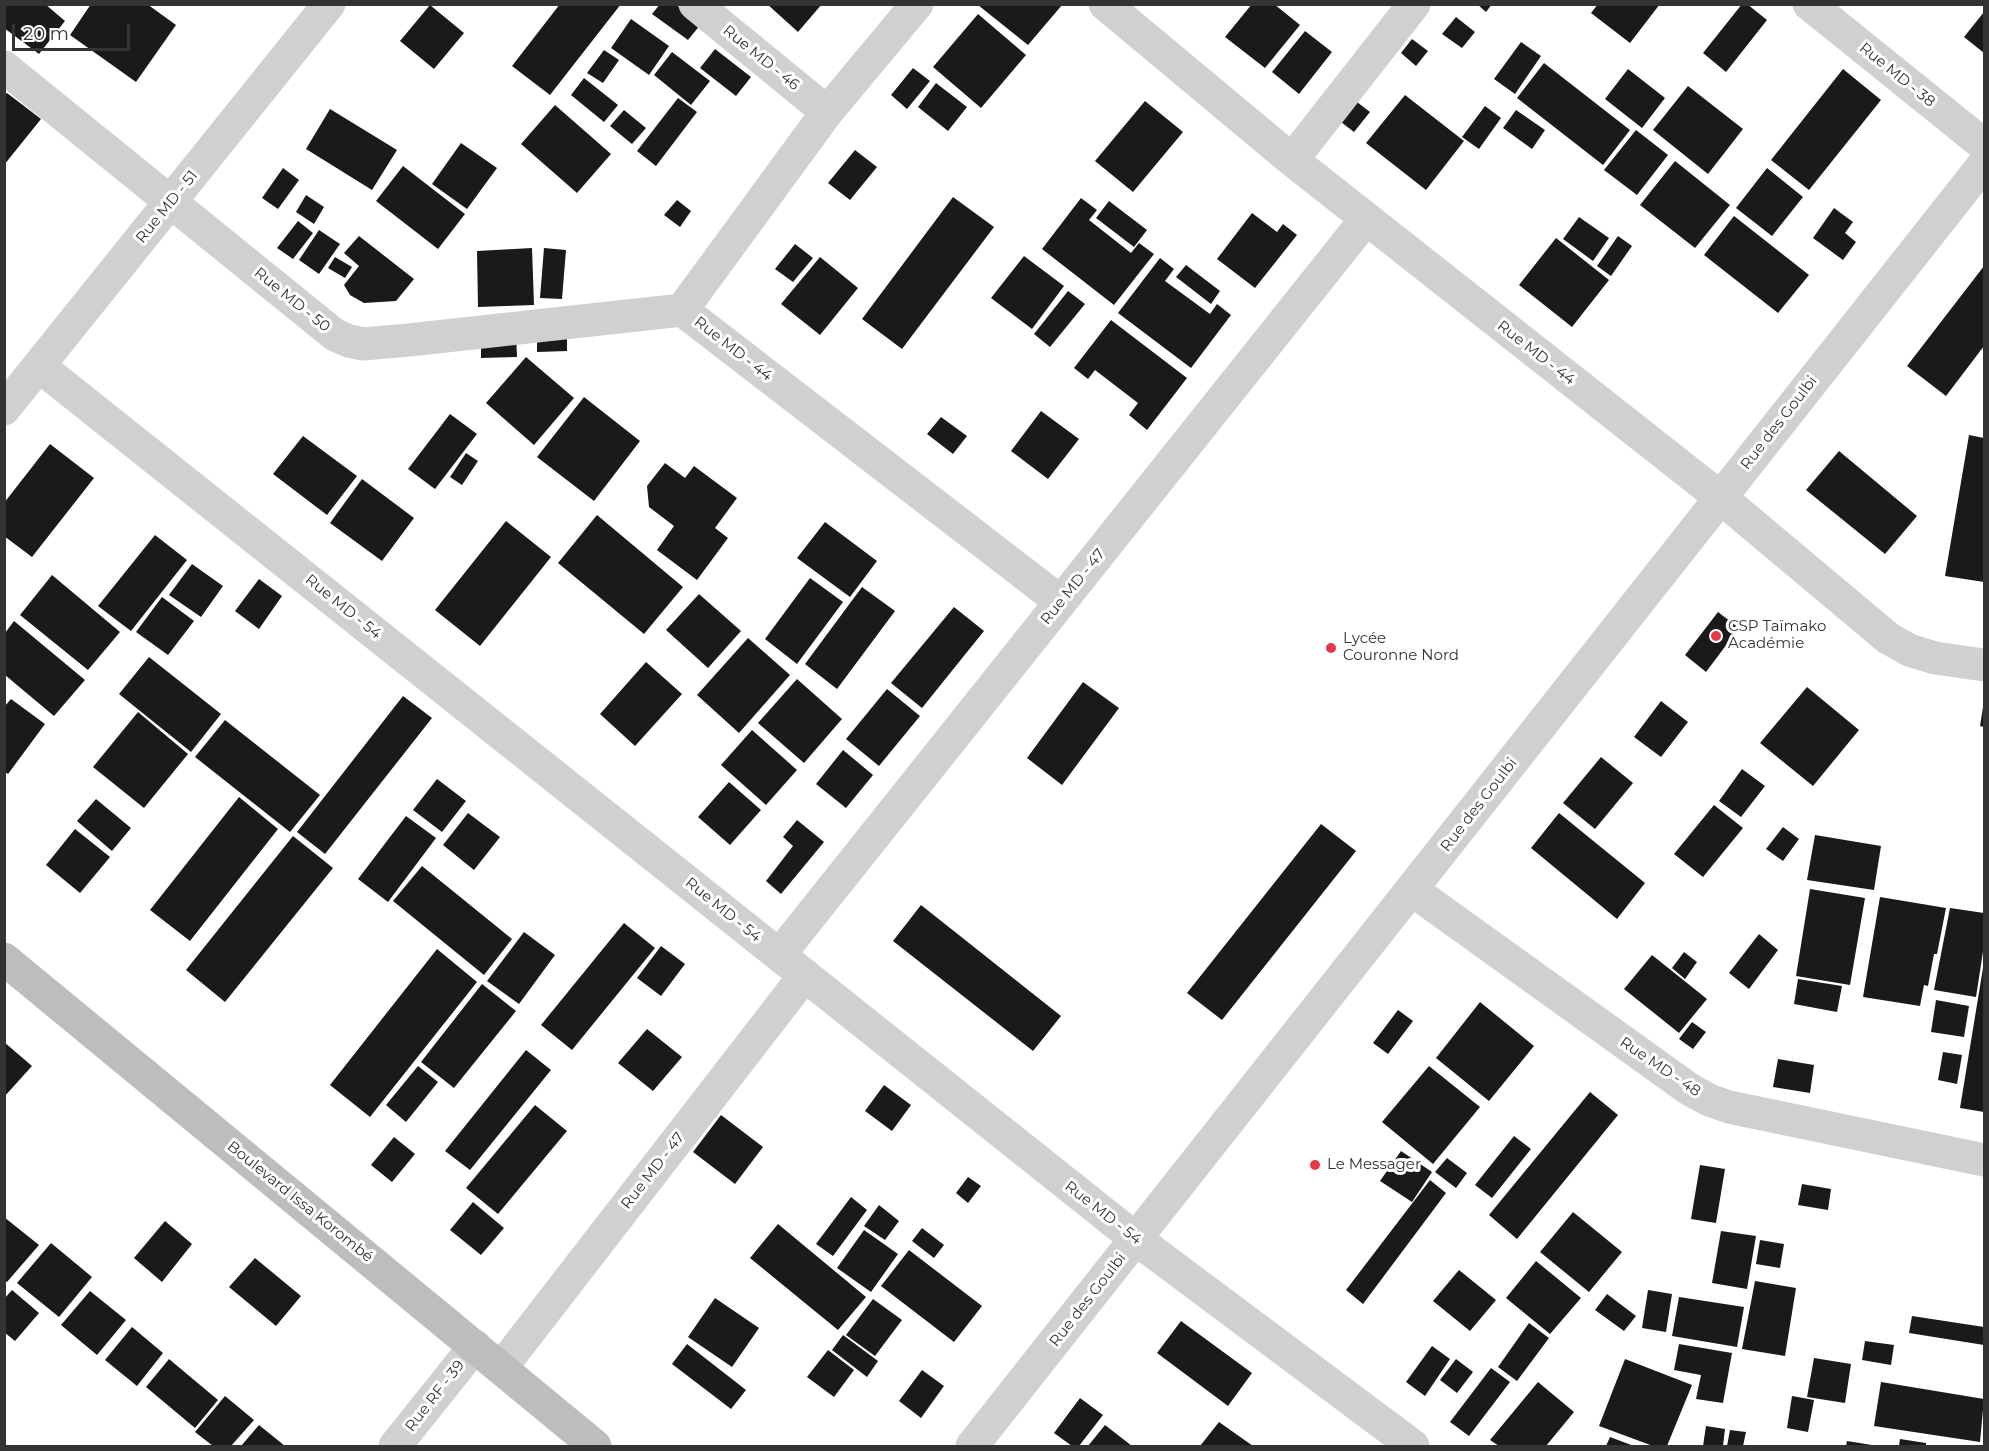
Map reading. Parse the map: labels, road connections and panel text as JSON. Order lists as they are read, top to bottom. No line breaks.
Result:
{"streets":{"street":["Rue MD - 46","Rue MD - 38","Rue MD - 51","Rue MD - 50","Rue MD - 44","Rue des Goulbi","Rue MD - 47","Rue MD - 54","Rue MD - 48","Boulevard Issa Korombé","Rue RF - 39"]},"crossings":[["Rue MD - 46","Rue MD - 44"],["Rue MD - 51","Rue MD - 50"],["Rue MD - 51","Rue MD - 54"],["Rue MD - 50","Rue MD - 44"],["Rue MD - 44","Rue des Goulbi"],["Rue MD - 44","Rue MD - 47"],["Rue des Goulbi","Rue MD - 54"],["Rue des Goulbi","Rue MD - 48"],["Rue MD - 47","Rue MD - 54"],["Rue MD - 47","Boulevard Issa Korombé"],["Boulevard Issa Korombé","Rue RF - 39"]],"places":["CSP Taïmako Académie","Lycée Couronne Nord","Le Messager"],"scale_bar":"20 m"}
